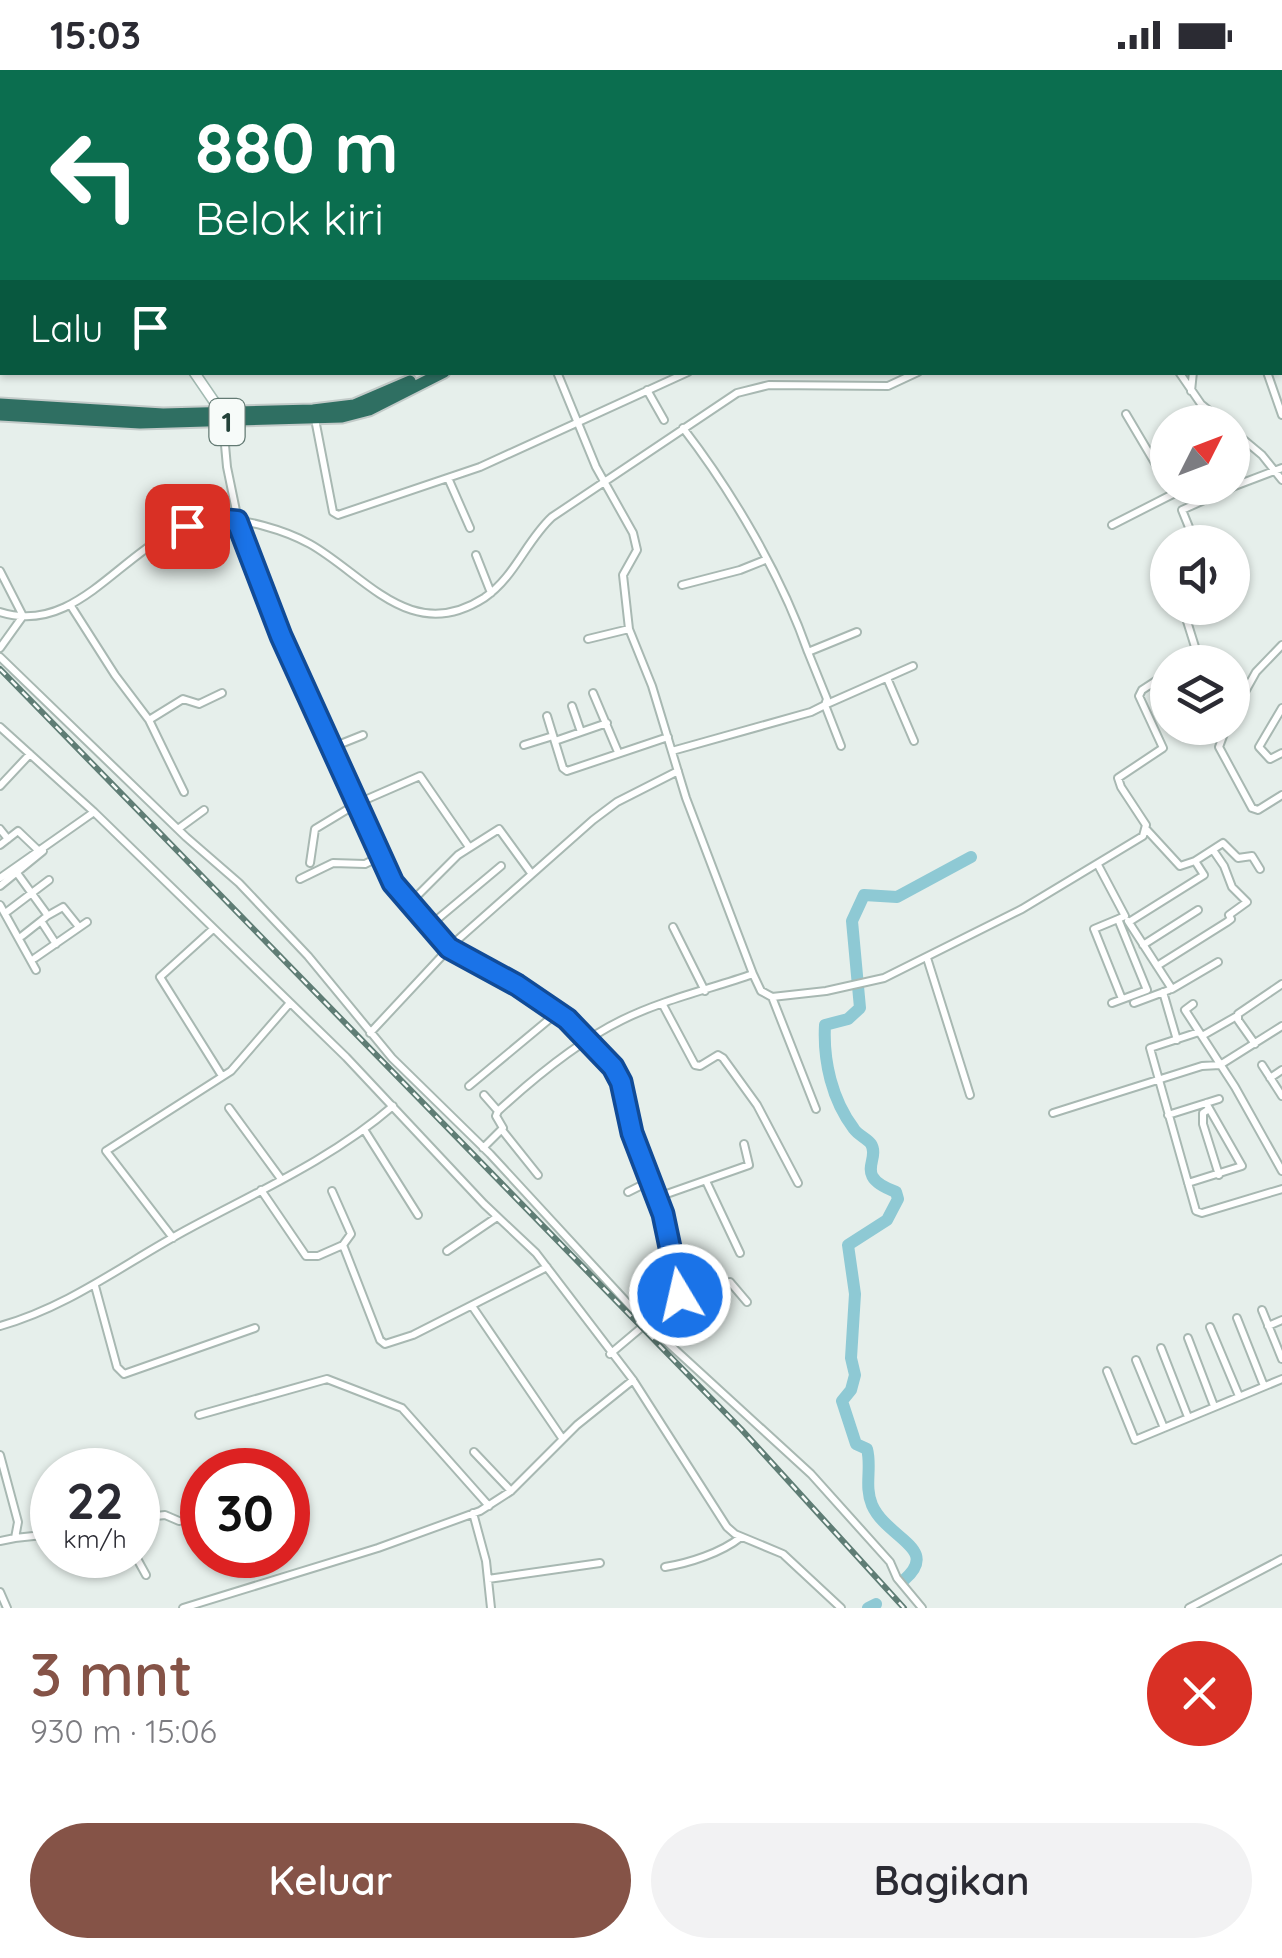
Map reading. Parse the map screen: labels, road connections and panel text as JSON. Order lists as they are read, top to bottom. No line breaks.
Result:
{"streets":{"highway":["1"]},"north":"top right","page":{"status":"15:03","turn":["880 m","Belok kiri"],"then":"Lalu","speed":"22 km/h","limit":"30","heading":["3 mnt","930 m · 15:06"],"buttons":["Keluar","Bagikan"]}}
